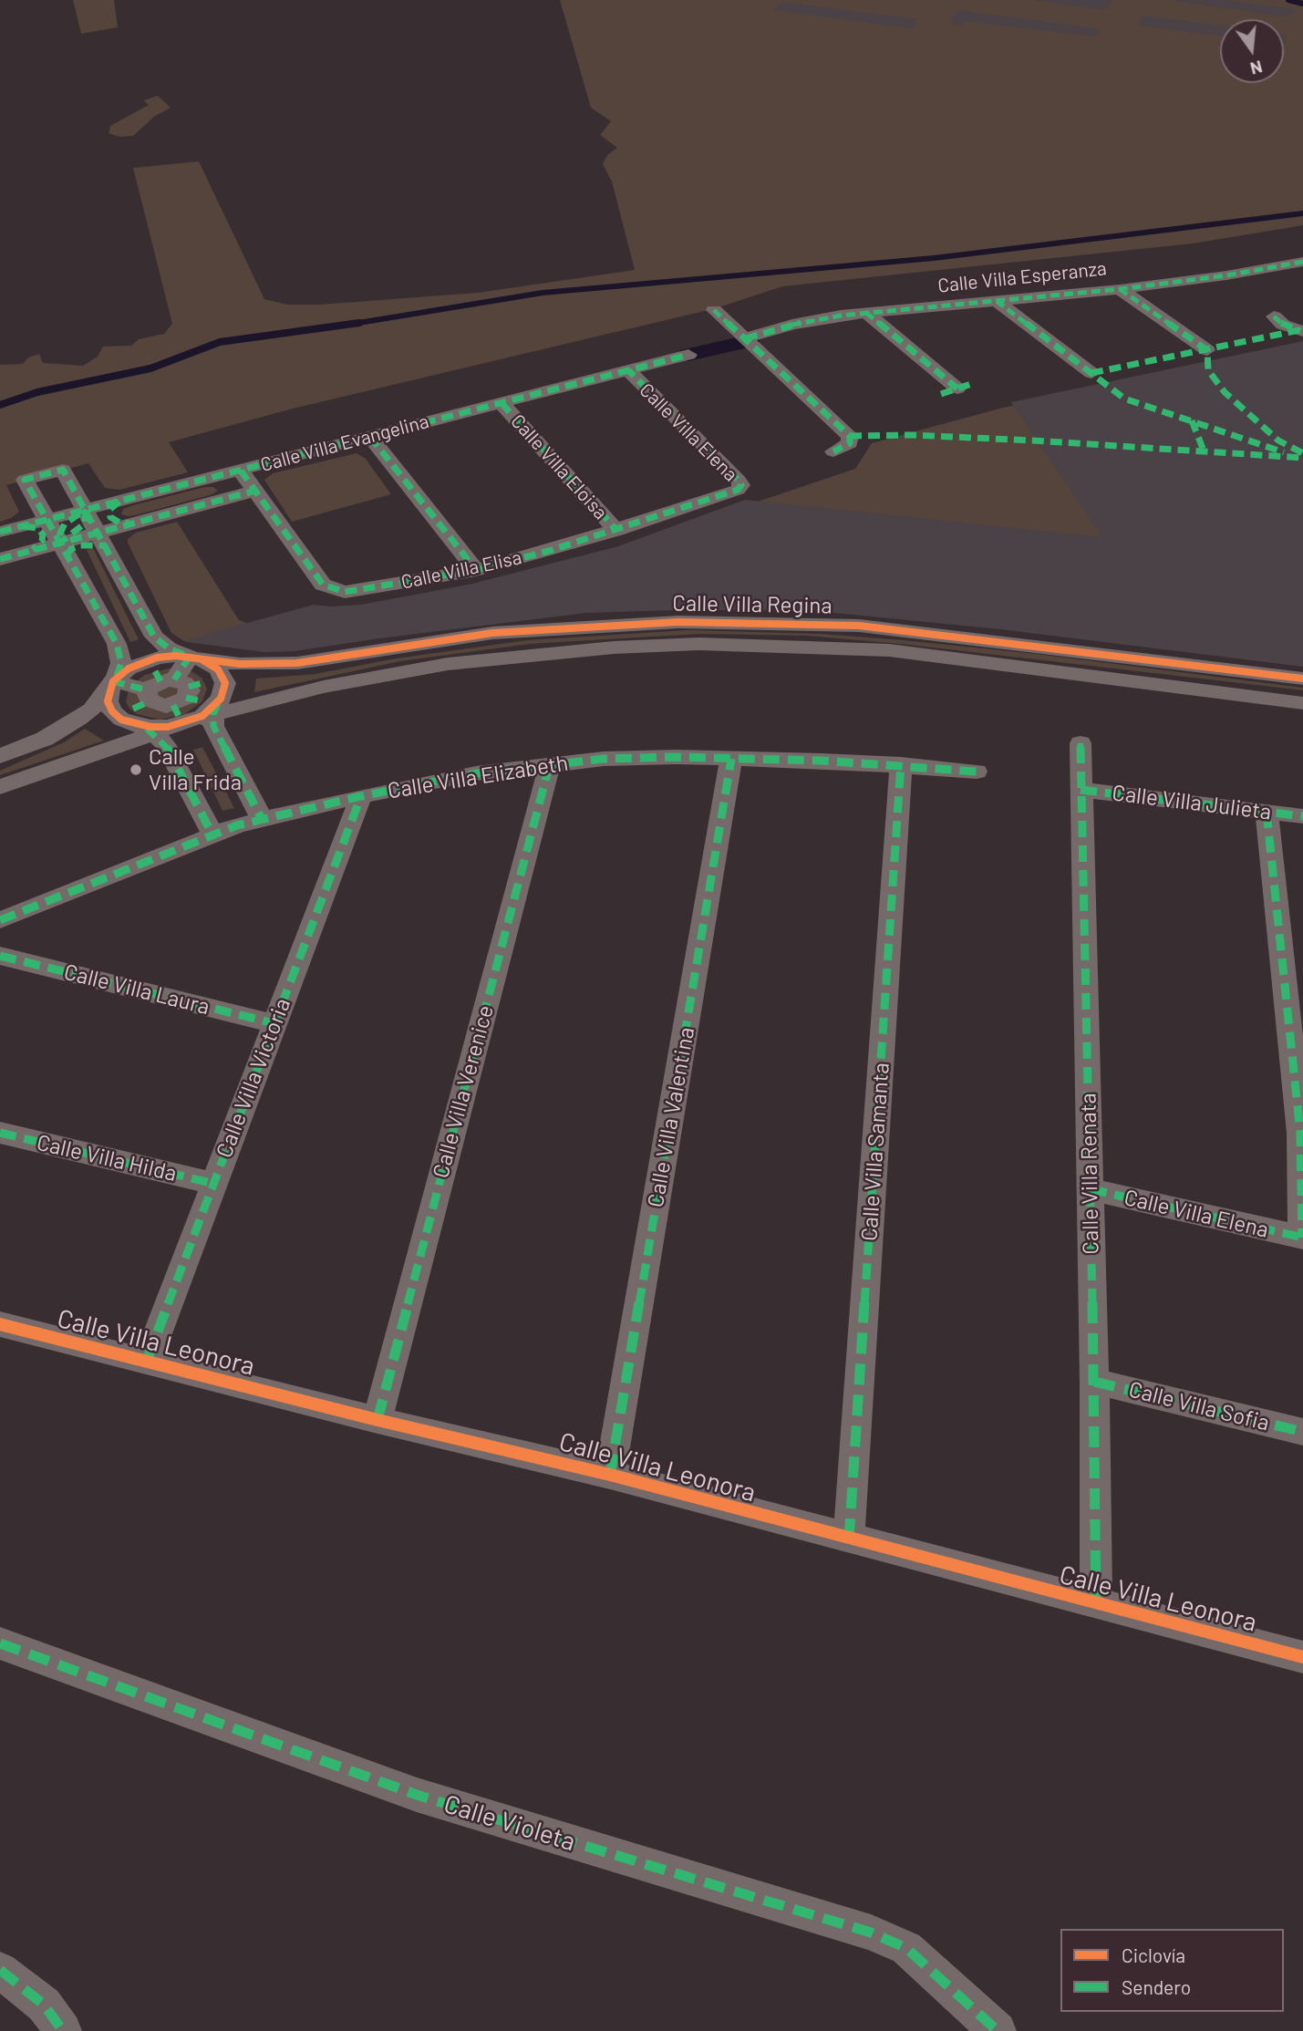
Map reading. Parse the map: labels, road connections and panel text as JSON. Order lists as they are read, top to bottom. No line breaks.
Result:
{"streets":{"street":["Calle Villa Esperanza","Calle Villa Elena","Calle Villa Evangelina","Calle Villa Eloisa","Calle Villa Elisa","Calle Villa Regina","Calle Villa Elizabeth","Calle Villa Julieta","Calle Villa Laura","Calle Villa Victoria","Calle Villa Verenice","Calle Villa Valentina","Calle Villa Samanta","Calle Villa Hilda","Calle Villa Renata","Calle Villa Leonora","Calle Villa Sofia","Calle Violeta"]},"crossings":[["Calle Villa Elena","Calle Villa Evangelina"],["Calle Villa Elena","Calle Villa Elisa"],["Calle Villa Elena","Calle Villa Renata"],["Calle Villa Evangelina","Calle Villa Eloisa"],["Calle Villa Evangelina","Calle Villa Elisa"],["Calle Villa Eloisa","Calle Villa Elisa"],["Calle Villa Elizabeth","Calle Villa Victoria"],["Calle Villa Elizabeth","Calle Villa Verenice"],["Calle Villa Elizabeth","Calle Villa Valentina"],["Calle Villa Elizabeth","Calle Villa Samanta"],["Calle Villa Julieta","Calle Villa Renata"],["Calle Villa Laura","Calle Villa Victoria"],["Calle Villa Victoria","Calle Villa Hilda"],["Calle Villa Victoria","Calle Villa Leonora"],["Calle Villa Verenice","Calle Villa Leonora"],["Calle Villa Valentina","Calle Villa Leonora"],["Calle Villa Samanta","Calle Villa Leonora"],["Calle Villa Renata","Calle Villa Leonora"],["Calle Villa Renata","Calle Villa Sofia"]],"places":["Calle Villa Frida"],"legend":["Ciclovía","Sendero"],"north":"bottom"}
